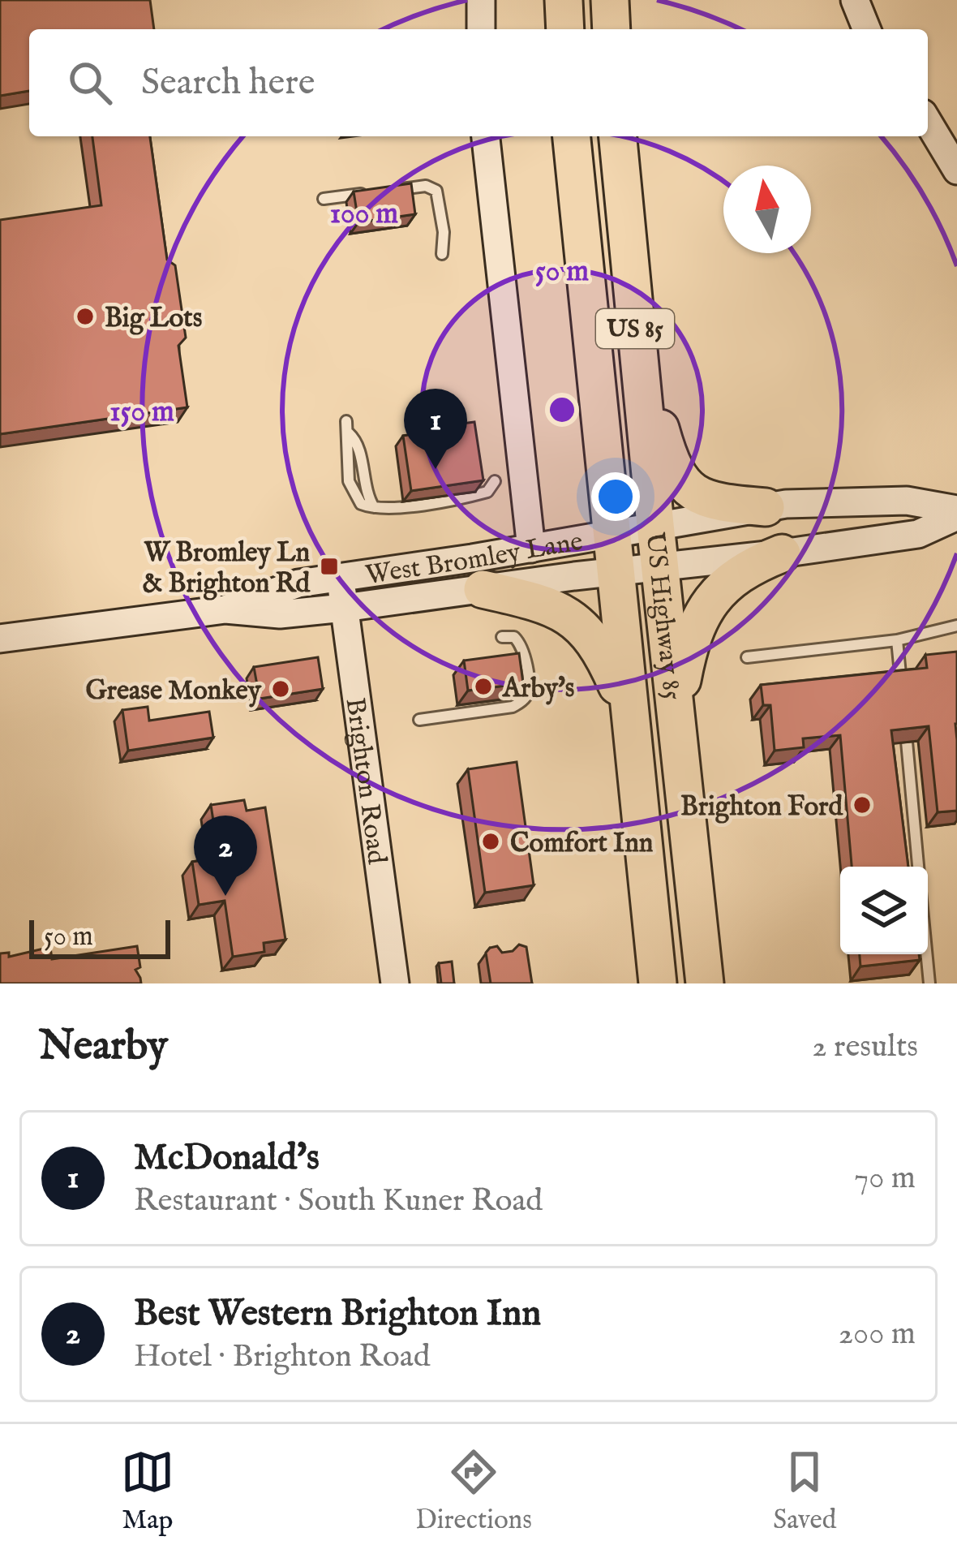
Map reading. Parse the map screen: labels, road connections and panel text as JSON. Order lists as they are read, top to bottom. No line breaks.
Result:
{"streets":{"highway":["US 85","US Highway 85"],"main road":["West Bromley Lane","Brighton Road"]},"crossings":[["West Bromley Lane","US Highway 85"],["West Bromley Lane","Brighton Road"]],"places":{"other":["Big Lots","Arby's","Grease Monkey","Brighton Ford","Comfort Inn"],"transit":["W Bromley Ln & Brighton Rd"]},"scale_bar":"50 m","north":"top","page":{"search":"Search here","pins":["1","2"],"scale":"50 m","heading":["Nearby","2 results"],"list":[{"mark":"1","name":"McDonald's","note":"Restaurant · South Kuner Road","value":"70 m"},{"mark":"2","name":"Best Western Brighton Inn","note":"Hotel · Brighton Road","value":"200 m"}],"nav":["Map","Directions","Saved"]},"rings":["100 m","50 m","150 m"]}
